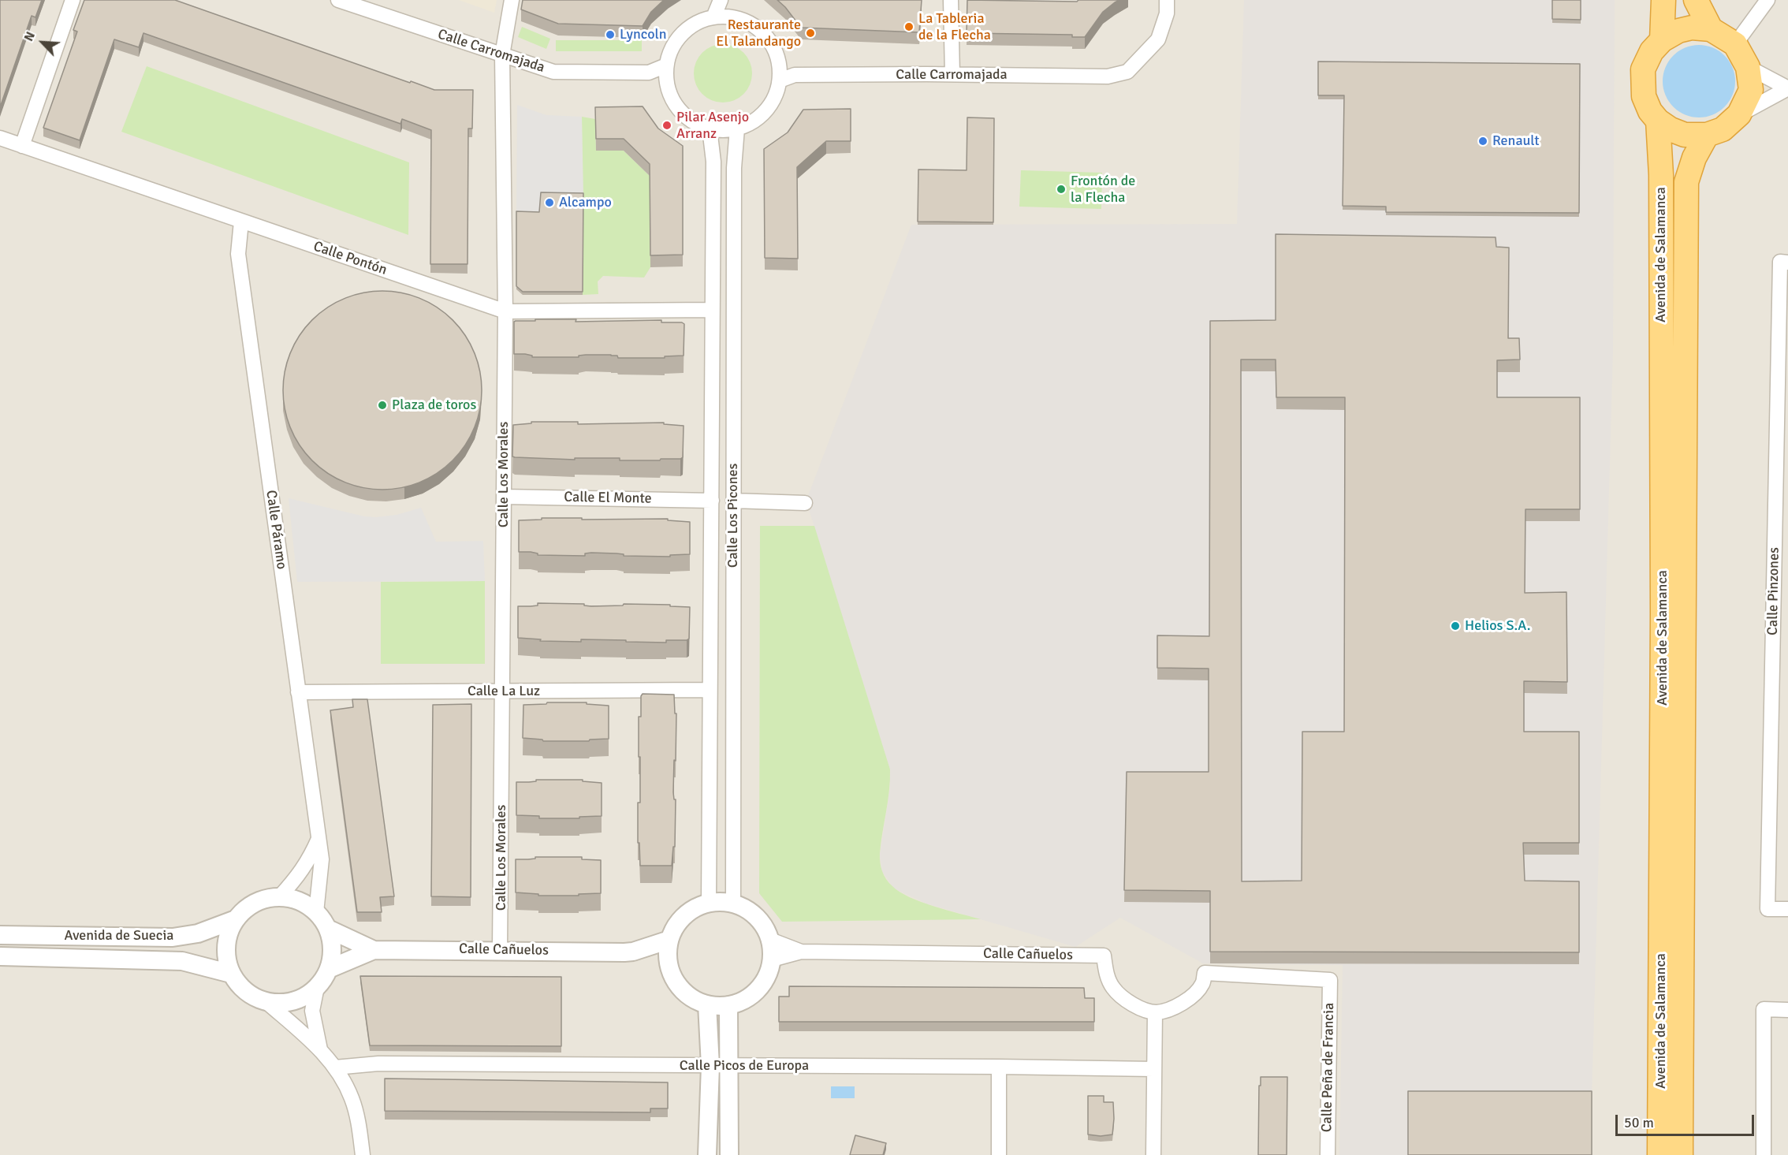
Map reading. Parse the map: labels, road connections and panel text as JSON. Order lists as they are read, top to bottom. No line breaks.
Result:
{"streets":{"highway":["Avenida de Salamanca"],"street":["Calle Carromajada","Calle Pontón","Calle Los Morales","Calle El Monte","Calle Los Picones","Calle Páramo","Calle Pinzones","Calle La Luz","Avenida de Suecia","Calle Cañuelos","Calle Picos de Europa","Calle Peña de Francia"]},"crossings":[["Calle Carromajada","Calle Los Morales"],["Calle Carromajada","Calle Los Picones"],["Calle Pontón","Calle Los Morales"],["Calle Pontón","Calle Los Picones"],["Calle Pontón","Calle Páramo"],["Calle Los Morales","Calle El Monte"],["Calle Los Morales","Calle La Luz"],["Calle Los Morales","Calle Cañuelos"],["Calle El Monte","Calle Los Picones"],["Calle Los Picones","Calle La Luz"],["Calle Los Picones","Calle Cañuelos"],["Calle Páramo","Calle La Luz"],["Calle Páramo","Avenida de Suecia"],["Calle Páramo","Calle Cañuelos"],["Avenida de Suecia","Calle Cañuelos"],["Calle Cañuelos","Calle Peña de Francia"]],"places":["La Tableria de la Flecha","Restaurante El Talandango","Lyncoln","Pilar Asenjo Arranz","Renault","Frontón de la Flecha","Alcampo","Plaza de toros","Helios S.A."],"scale_bar":"50 m","north":"top left"}
